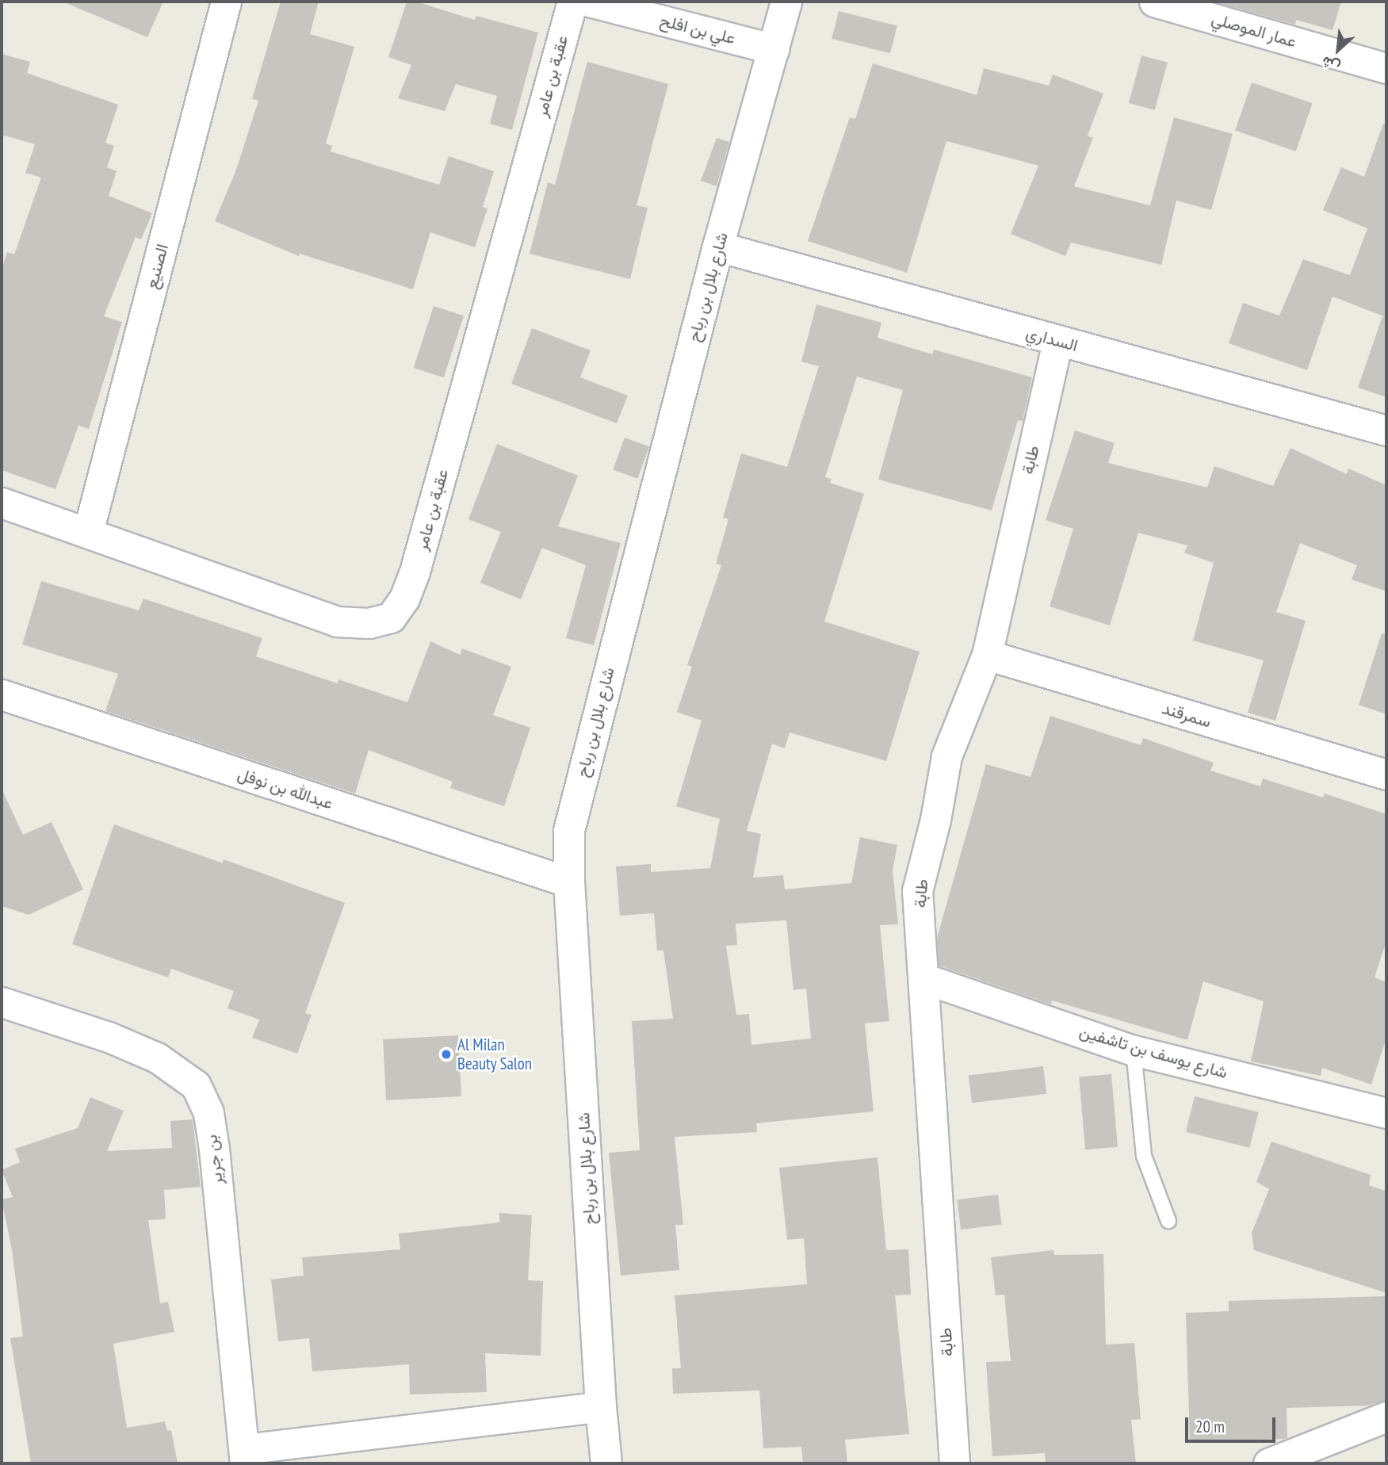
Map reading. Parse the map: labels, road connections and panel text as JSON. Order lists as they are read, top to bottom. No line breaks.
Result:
{"streets":{"street":["علي بن افلح","عمار الموصلي","عقبة بن عامر","الصنيع","شارع بلال بن رباح","السداري","طابة","سمرقند","عبدالله بن نوفل","شارع يوسف بن تاشفين","بن جرير"]},"crossings":[["علي بن افلح","شارع بلال بن رباح"],["عقبة بن عامر","الصنيع"],["شارع بلال بن رباح","السداري"],["شارع بلال بن رباح","عبدالله بن نوفل"],["شارع بلال بن رباح","بن جرير"],["السداري","طابة"],["طابة","سمرقند"],["طابة","شارع يوسف بن تاشفين"]],"places":["Al Milan Beauty Salon"],"scale_bar":"20 m","north":"bottom left"}
